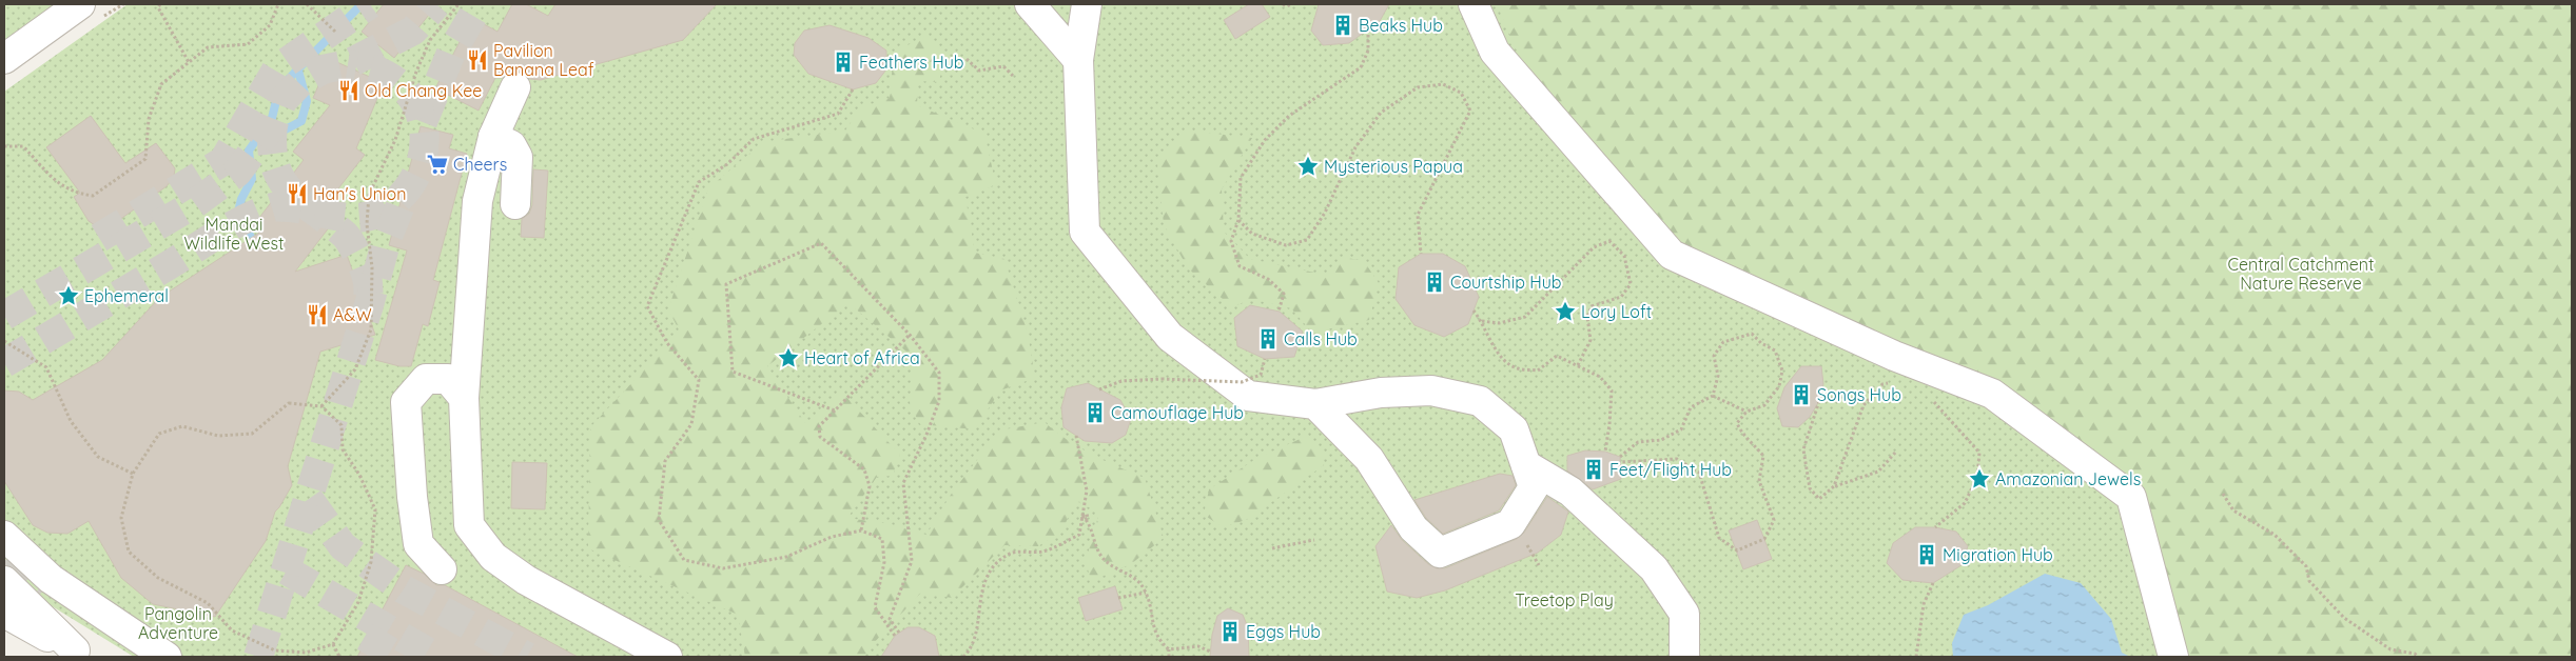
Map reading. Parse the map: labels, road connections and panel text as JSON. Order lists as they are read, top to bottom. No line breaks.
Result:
{"parks":["Mandai Wildlife West","Central Catchment Nature Reserve","Treetop Play","Pangolin Adventure"],"places":{"building":["Beaks Hub","Feathers Hub","Courtship Hub","Calls Hub","Songs Hub","Camouflage Hub","Feet/Flight Hub","Migration Hub","Eggs Hub"],"restaurant":["Pavilion Banana Leaf","Old Chang Kee","Han's Union","A&W"],"supermarket":["Cheers"],"place":["Mysterious Papua","Ephemeral","Lory Loft","Heart of Africa","Amazonian Jewels"]}}
